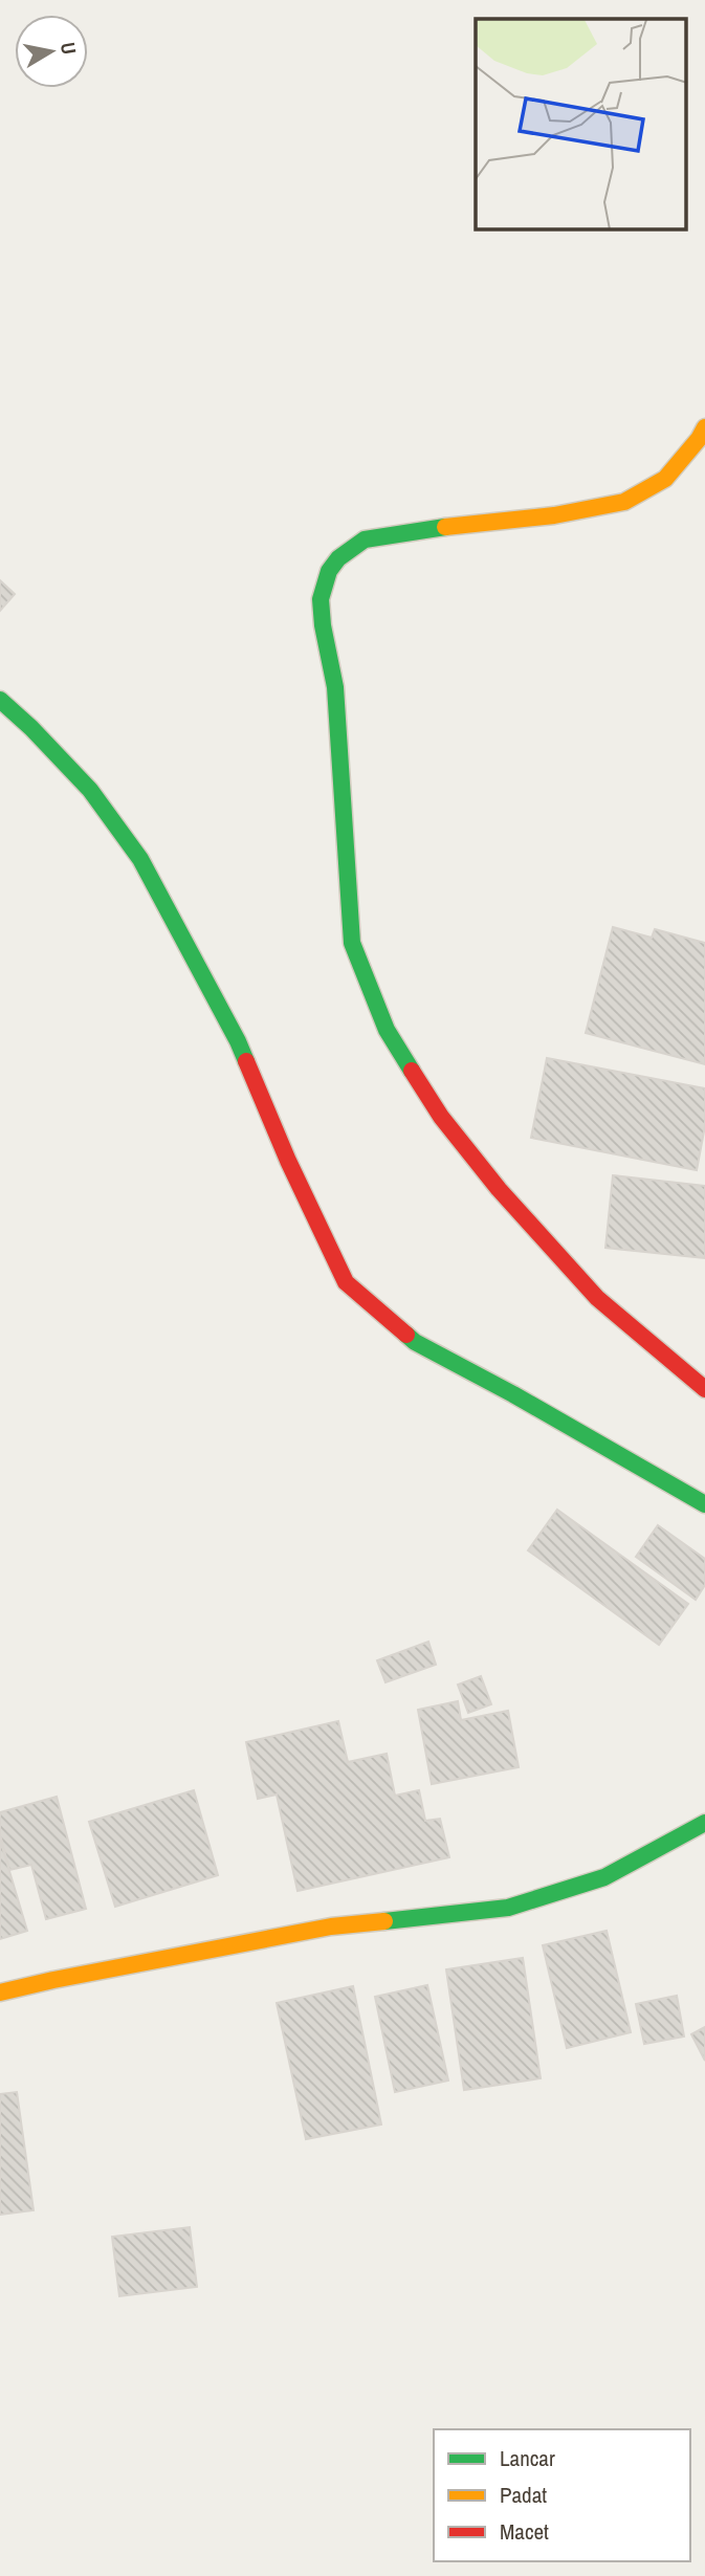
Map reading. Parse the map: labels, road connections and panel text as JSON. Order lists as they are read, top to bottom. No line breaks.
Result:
{"legend":["Lancar","Padat","Macet"],"north":"right"}
